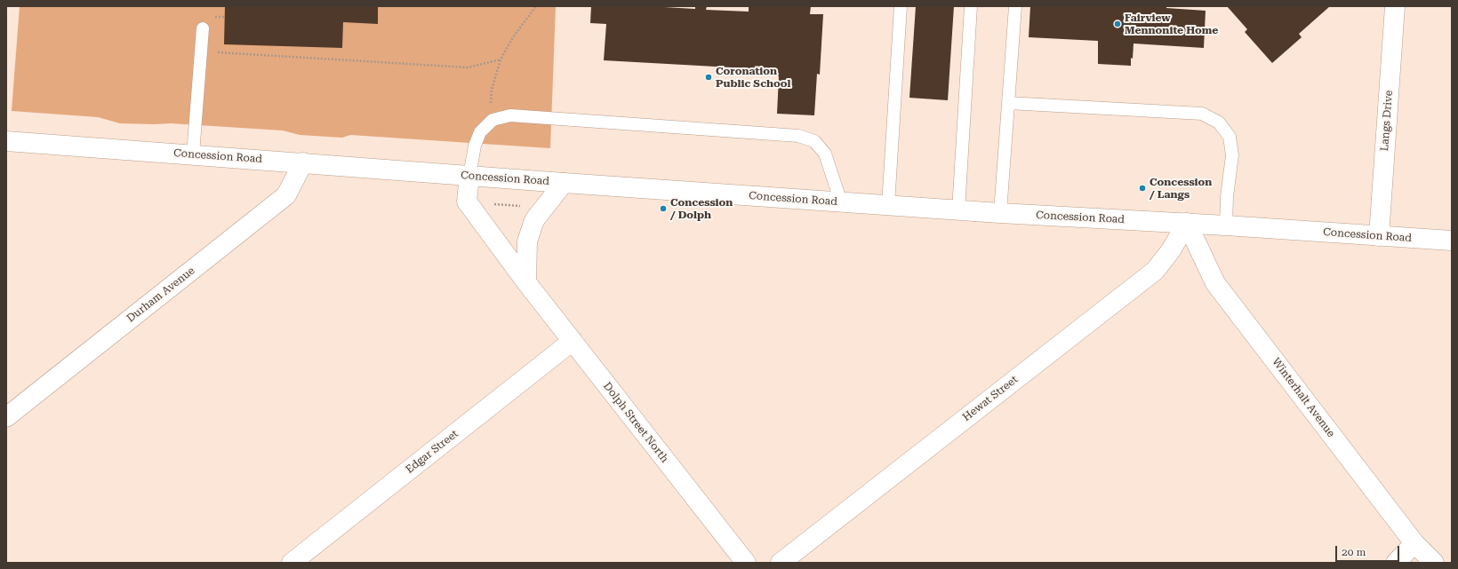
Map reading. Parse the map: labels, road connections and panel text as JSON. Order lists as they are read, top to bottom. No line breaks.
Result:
{"streets":{"street":["Langs Drive","Concession Road","Durham Avenue","Winterhalt Avenue","Hewat Street","Dolph Street North","Edgar Street"]},"crossings":[["Langs Drive","Concession Road"],["Concession Road","Durham Avenue"],["Concession Road","Winterhalt Avenue"],["Concession Road","Hewat Street"],["Concession Road","Dolph Street North"],["Winterhalt Avenue","Hewat Street"],["Dolph Street North","Edgar Street"]],"places":["Fairview Mennonite Home","Coronation Public School","Concession / Langs","Concession / Dolph"],"scale_bar":"20 m"}
